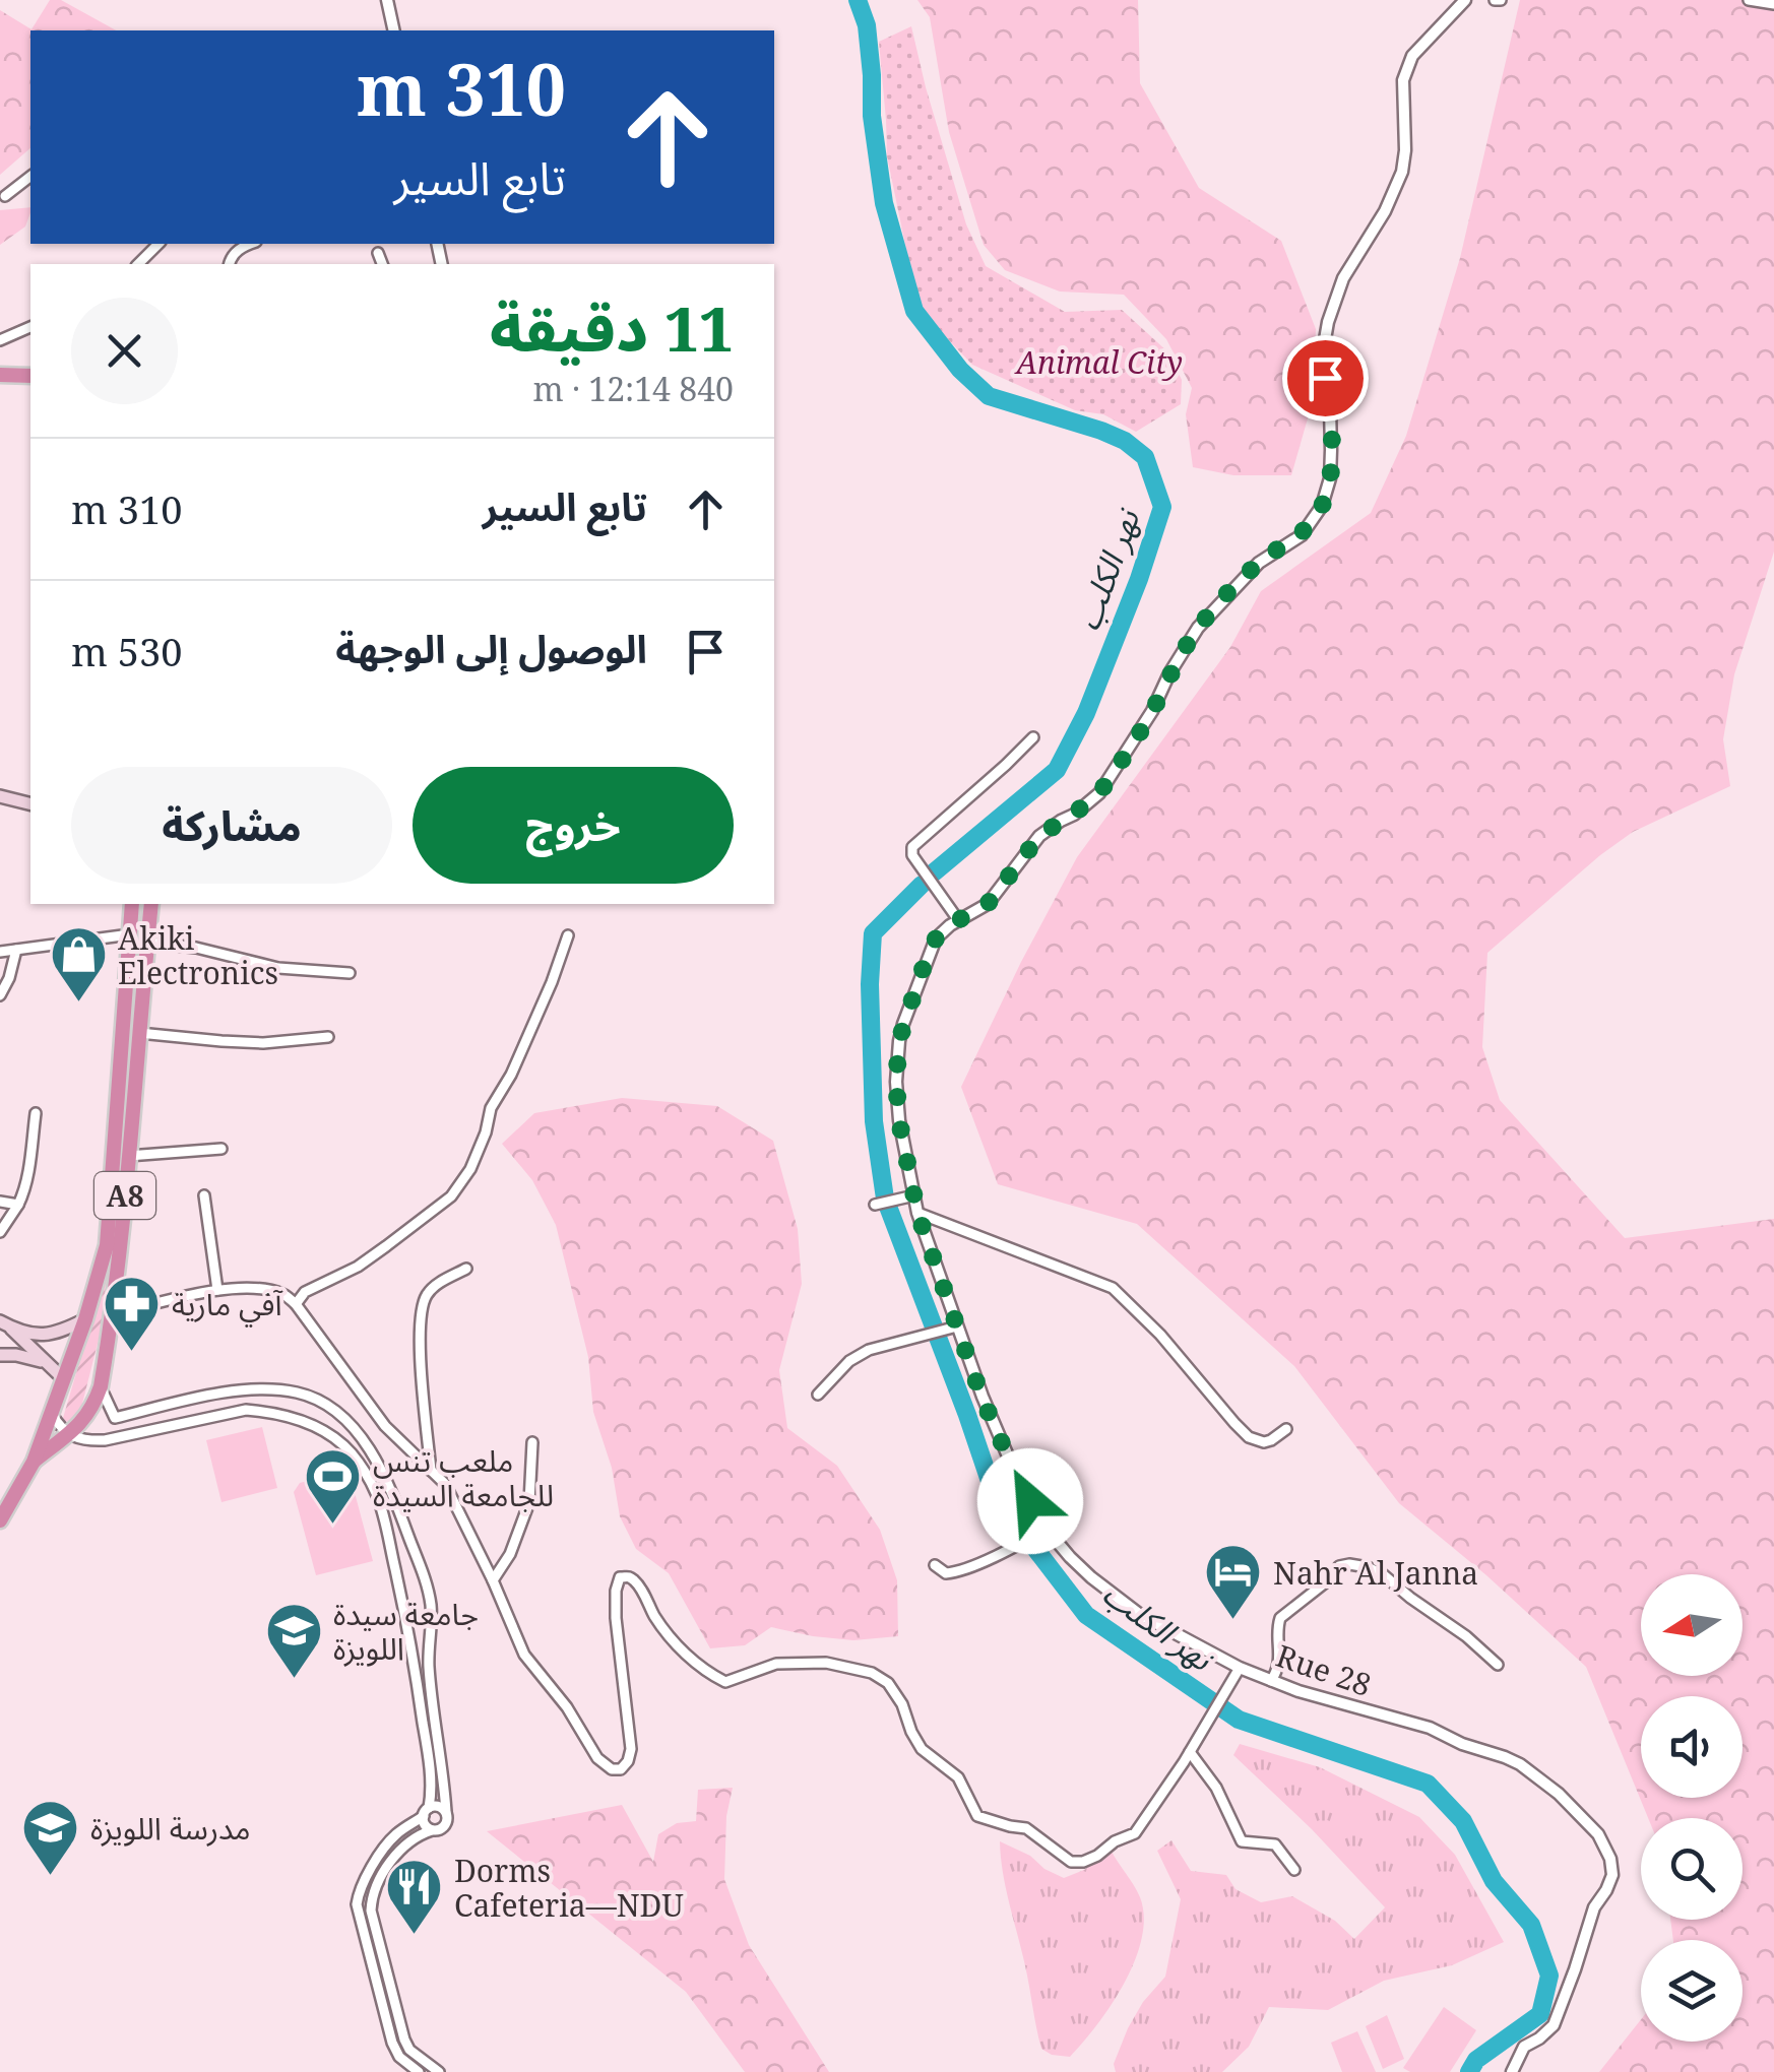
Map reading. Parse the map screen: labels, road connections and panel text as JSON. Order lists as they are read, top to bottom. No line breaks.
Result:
{"streets":{"highway":["A8"],"street":["Rue 28"]},"water":["نهر الكلب"],"parks":["Animal City"],"places":{"shop":["Akiki Electronics"],"pharmacy":["آفي مارية"],"sports":["ملعب تنس للجامعة السيدة"],"hotel":["Nahr Al Janna"],"school or university":["جامعة سيدة اللويزة","مدرسة اللويزة"],"restaurant":["Dorms Cafeteria—NDU"]},"north":"left","page":{"turn":["310 m","تابع السير"],"heading":["11 دقيقة","840 m · 12:14"],"list":[{"name":"تابع السير","value":"310 m"},{"name":"الوصول إلى الوجهة","value":"530 m"}],"buttons":["خروج","مشاركة"]}}
